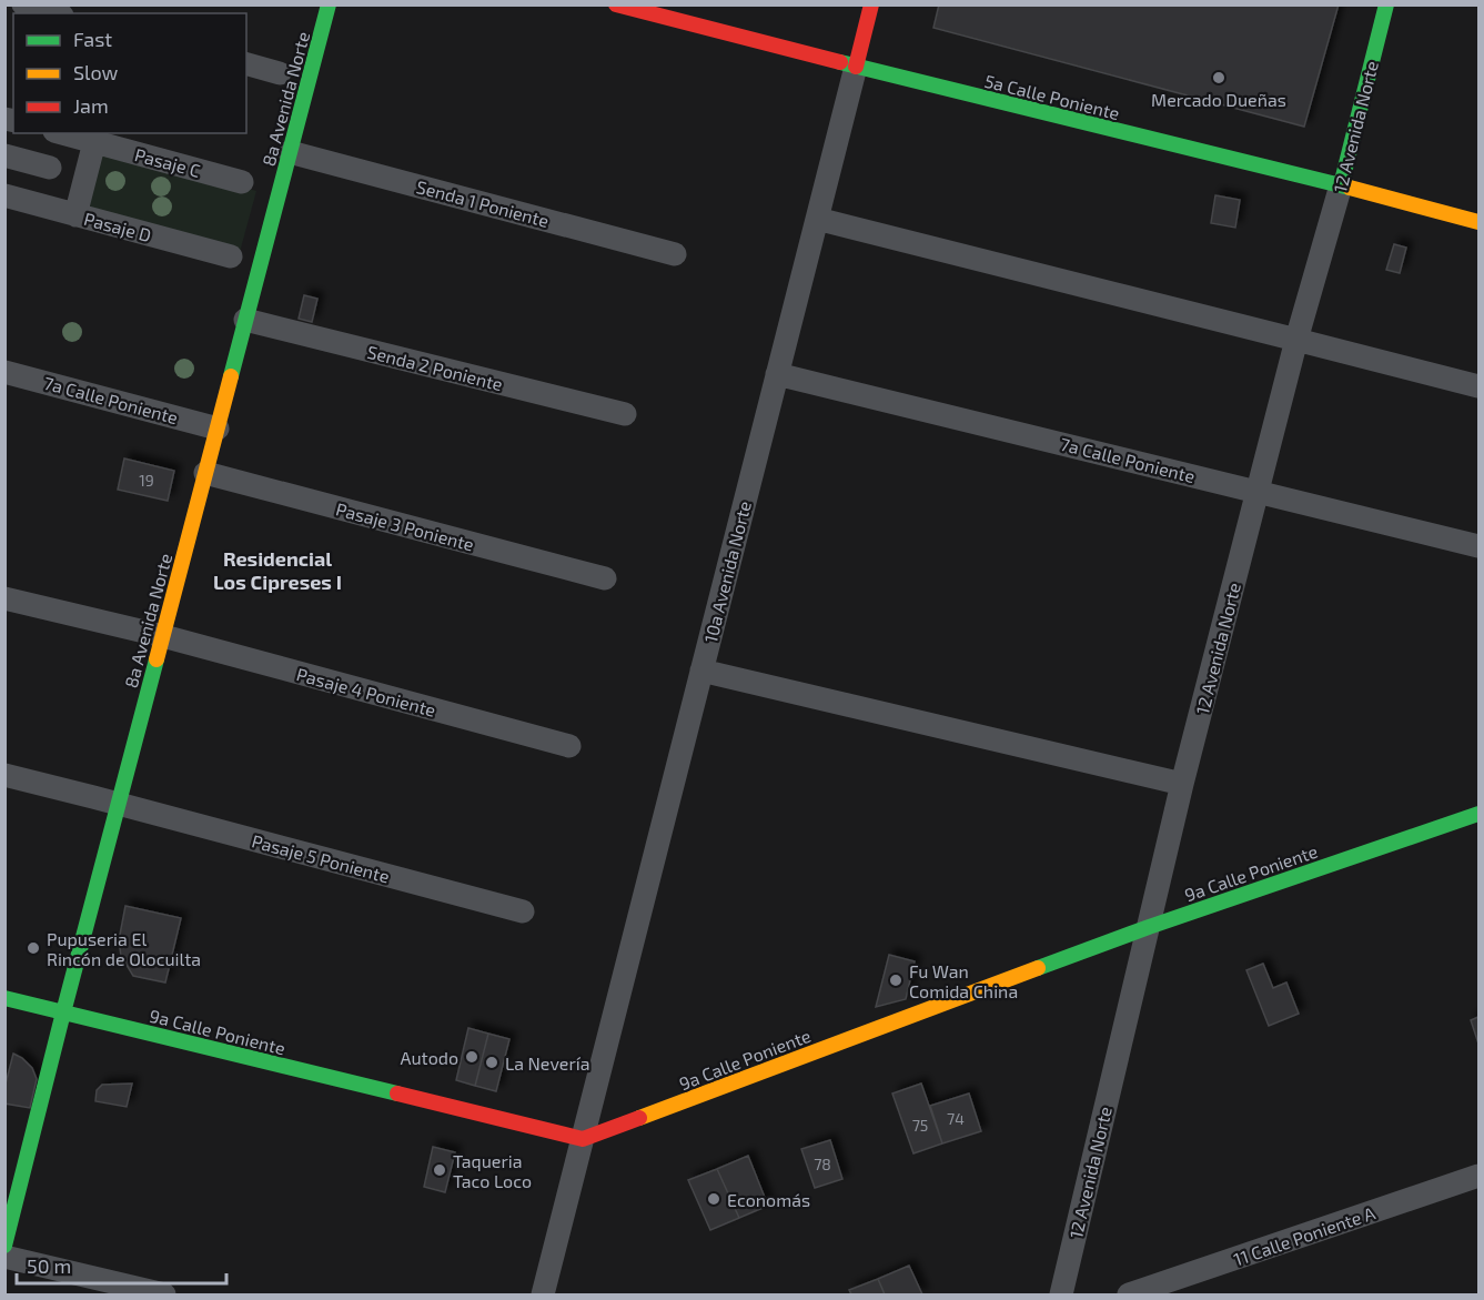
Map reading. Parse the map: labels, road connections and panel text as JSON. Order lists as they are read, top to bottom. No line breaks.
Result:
{"streets":{"main road":["5a Calle Poniente","8a Avenida Norte","12 Avenida Norte","10a Avenida Norte","9a Calle Poniente"],"street":["Pasaje C","Senda 1 Poniente","Pasaje D","Senda 2 Poniente","7a Calle Poniente","Pasaje 3 Poniente","Pasaje 4 Poniente","Pasaje 5 Poniente","11 Calle Poniente A"]},"crossings":[["5a Calle Poniente","12 Avenida Norte"],["5a Calle Poniente","10a Avenida Norte"],["8a Avenida Norte","Senda 1 Poniente"],["8a Avenida Norte","Senda 2 Poniente"],["8a Avenida Norte","7a Calle Poniente"],["8a Avenida Norte","Pasaje 3 Poniente"],["8a Avenida Norte","Pasaje 4 Poniente"],["8a Avenida Norte","Pasaje 5 Poniente"],["8a Avenida Norte","9a Calle Poniente"],["12 Avenida Norte","7a Calle Poniente"],["12 Avenida Norte","9a Calle Poniente"],["7a Calle Poniente","10a Avenida Norte"],["10a Avenida Norte","9a Calle Poniente"]],"districts":["Residencial Los Cipreses I"],"places":["Mercado Dueñas","Pupuseria El Rincón de Olocuilta","Fu Wan Comida China","Autodo","La Nevería","Taqueria Taco Loco","Economás"],"house_numbers":["19","74","75","78"],"legend":["Fast","Slow","Jam"],"scale_bar":"50 m"}
